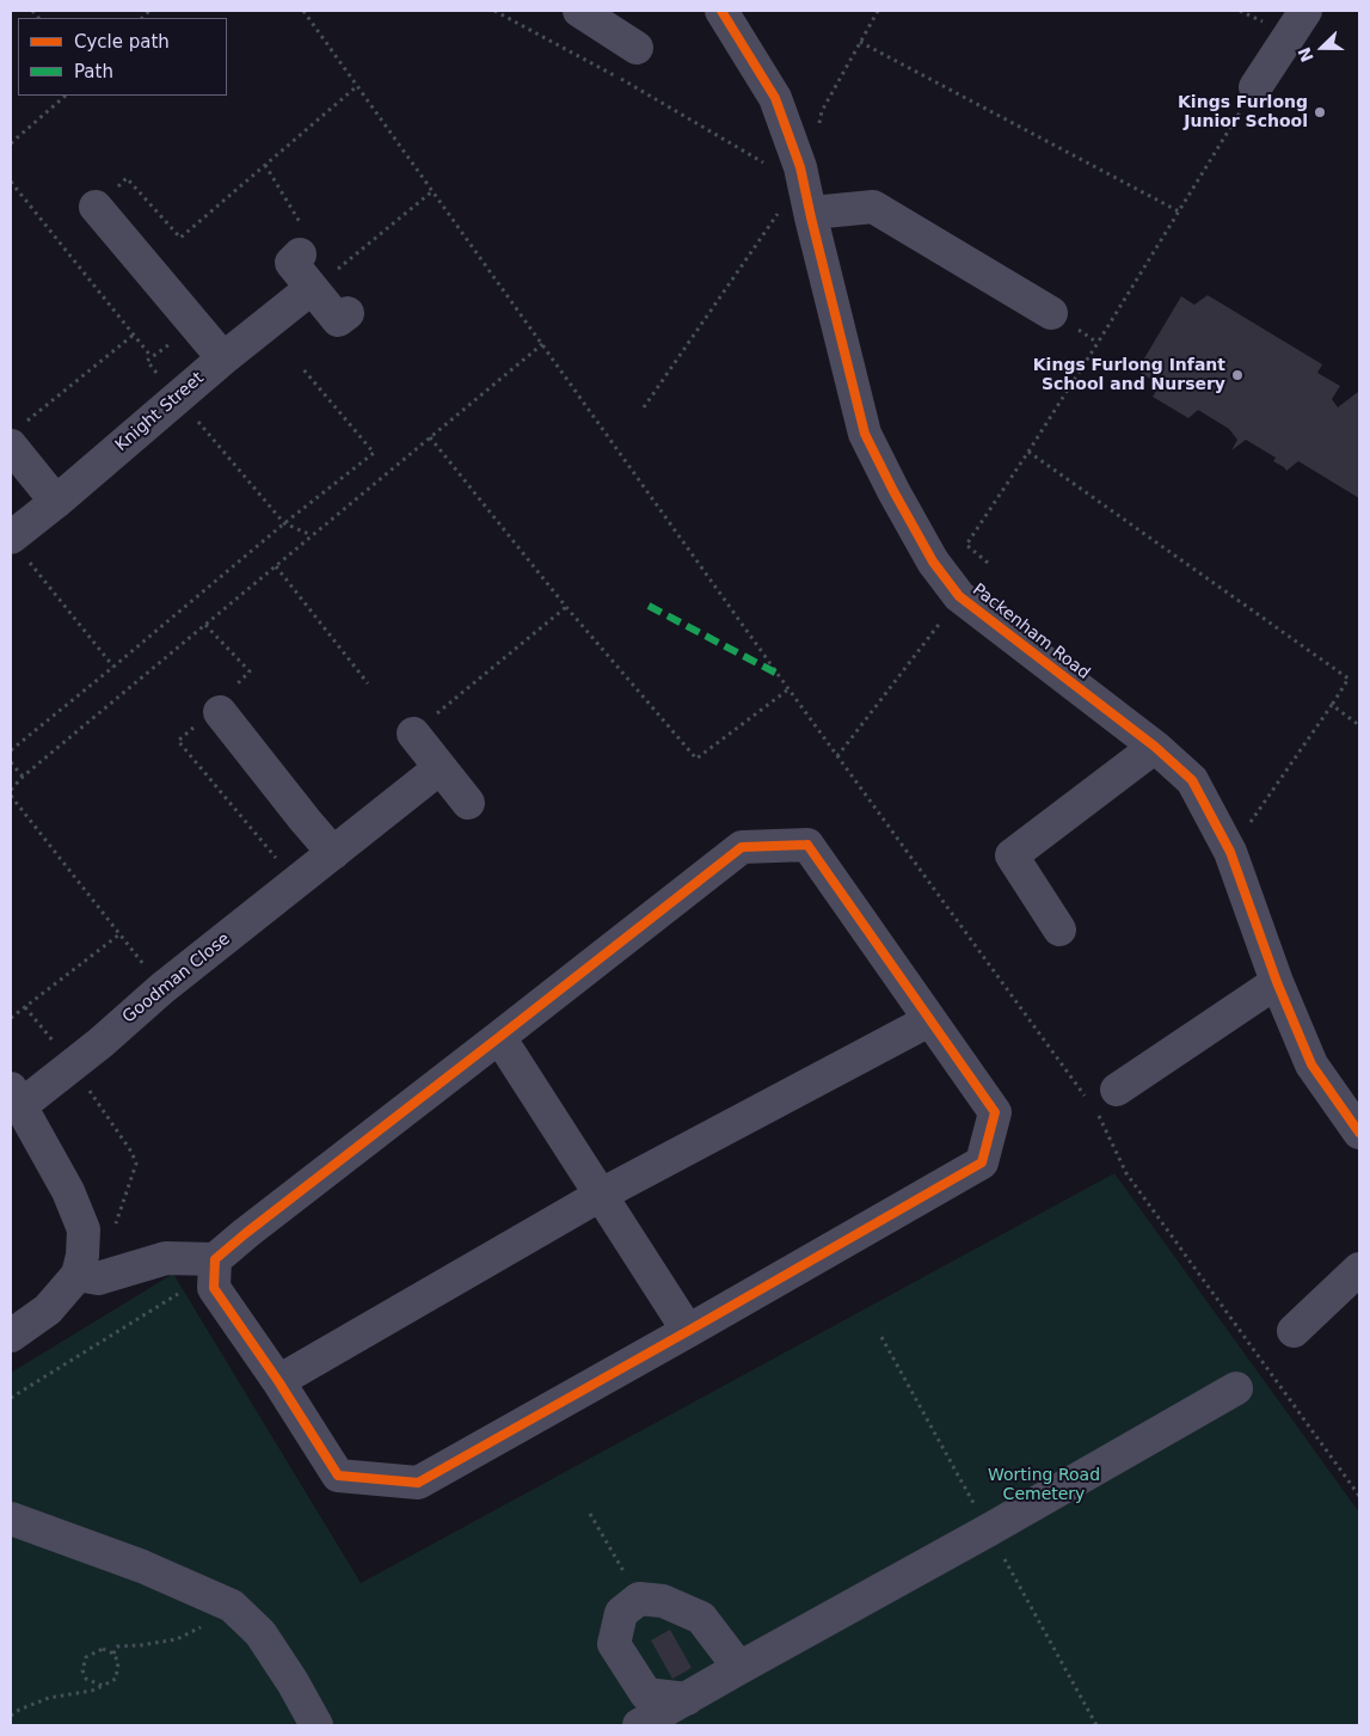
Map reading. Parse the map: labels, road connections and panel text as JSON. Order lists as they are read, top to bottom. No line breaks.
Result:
{"streets":{"street":["Knight Street","Packenham Road","Goodman Close"]},"parks":["Worting Road Cemetery"],"places":["Kings Furlong Junior School","Kings Furlong Infant School and Nursery"],"legend":["Cycle path","Path"],"north":"left"}
